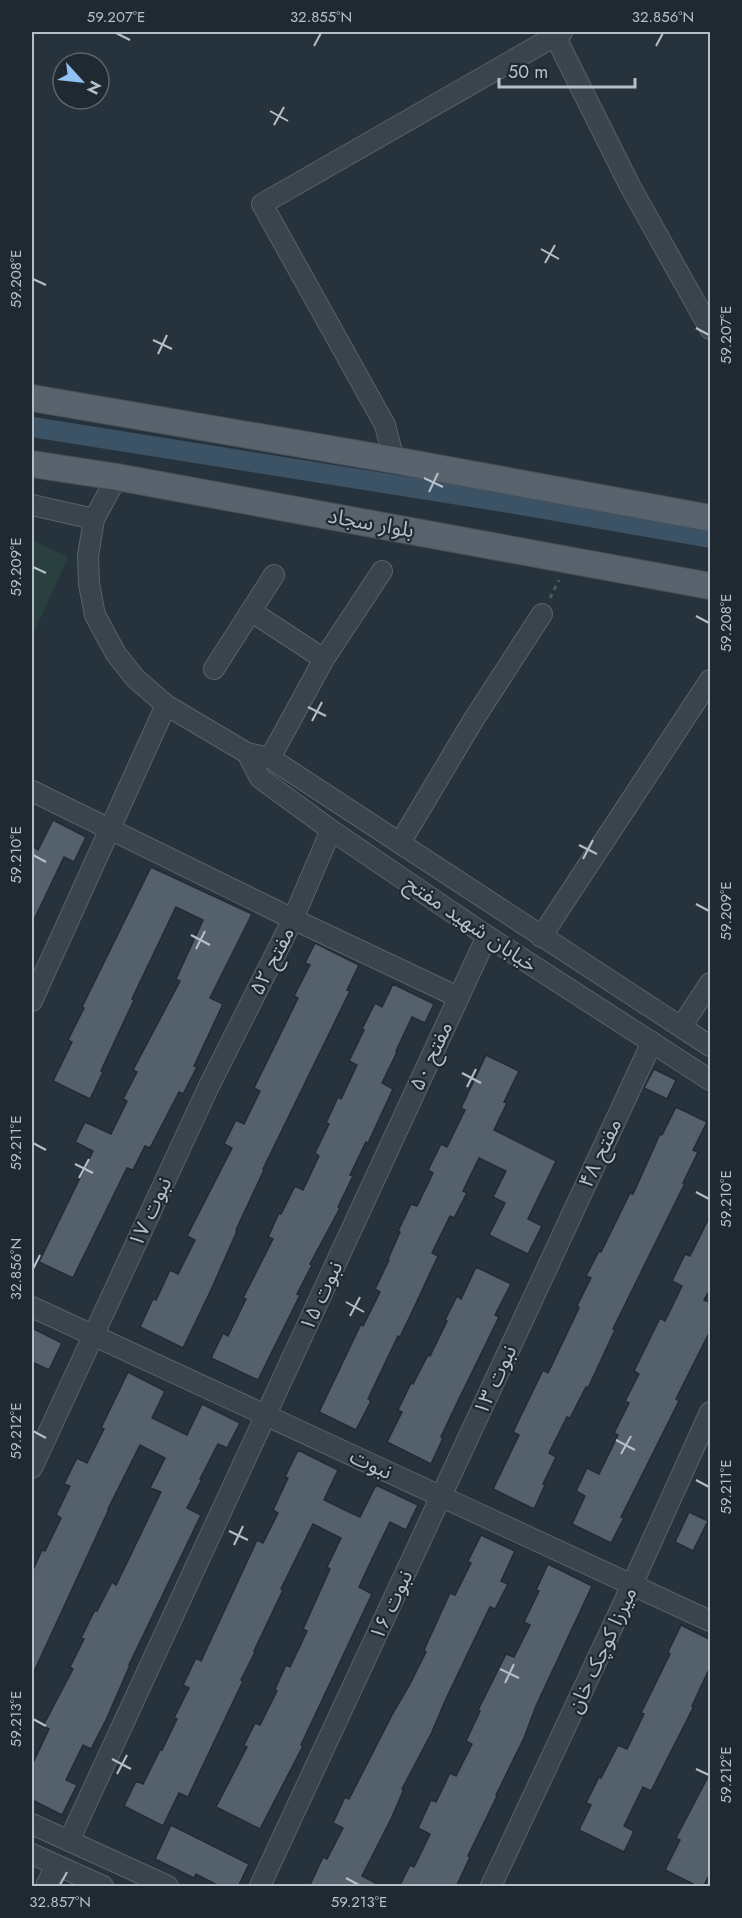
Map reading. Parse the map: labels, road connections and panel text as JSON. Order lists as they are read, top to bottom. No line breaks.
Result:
{"streets":{"main road":["بلوار سجاد"],"street":["خیابان شهید مفتح","مفتح ۵۲","مفتح ۵۰","مفتح ۴۸","نبوت ۱۷","نبوت ۱۵","نبوت ۱۳","نبوت","نبوت ۱۶","میرزا کوچک خان"]},"crossings":[["بلوار سجاد","خیابان شهید مفتح"],["خیابان شهید مفتح","مفتح ۵۲"],["خیابان شهید مفتح","مفتح ۵۰"],["خیابان شهید مفتح","مفتح ۴۸"],["مفتح ۵۲","نبوت ۱۷"],["مفتح ۵۰","نبوت ۱۵"],["مفتح ۴۸","نبوت ۱۳"],["نبوت ۱۷","نبوت"],["نبوت ۱۵","نبوت"],["نبوت ۱۳","نبوت"],["نبوت ۱۳","نبوت ۱۶"],["نبوت","نبوت ۱۶"],["نبوت","میرزا کوچک خان"]],"scale_bar":"50 m","north":"bottom right","coordinates":["59.207°E","32.855°N","32.856°N","59.208°E","59.209°E","59.210°E","59.211°E","59.212°E","59.213°E","32.857°N"]}
